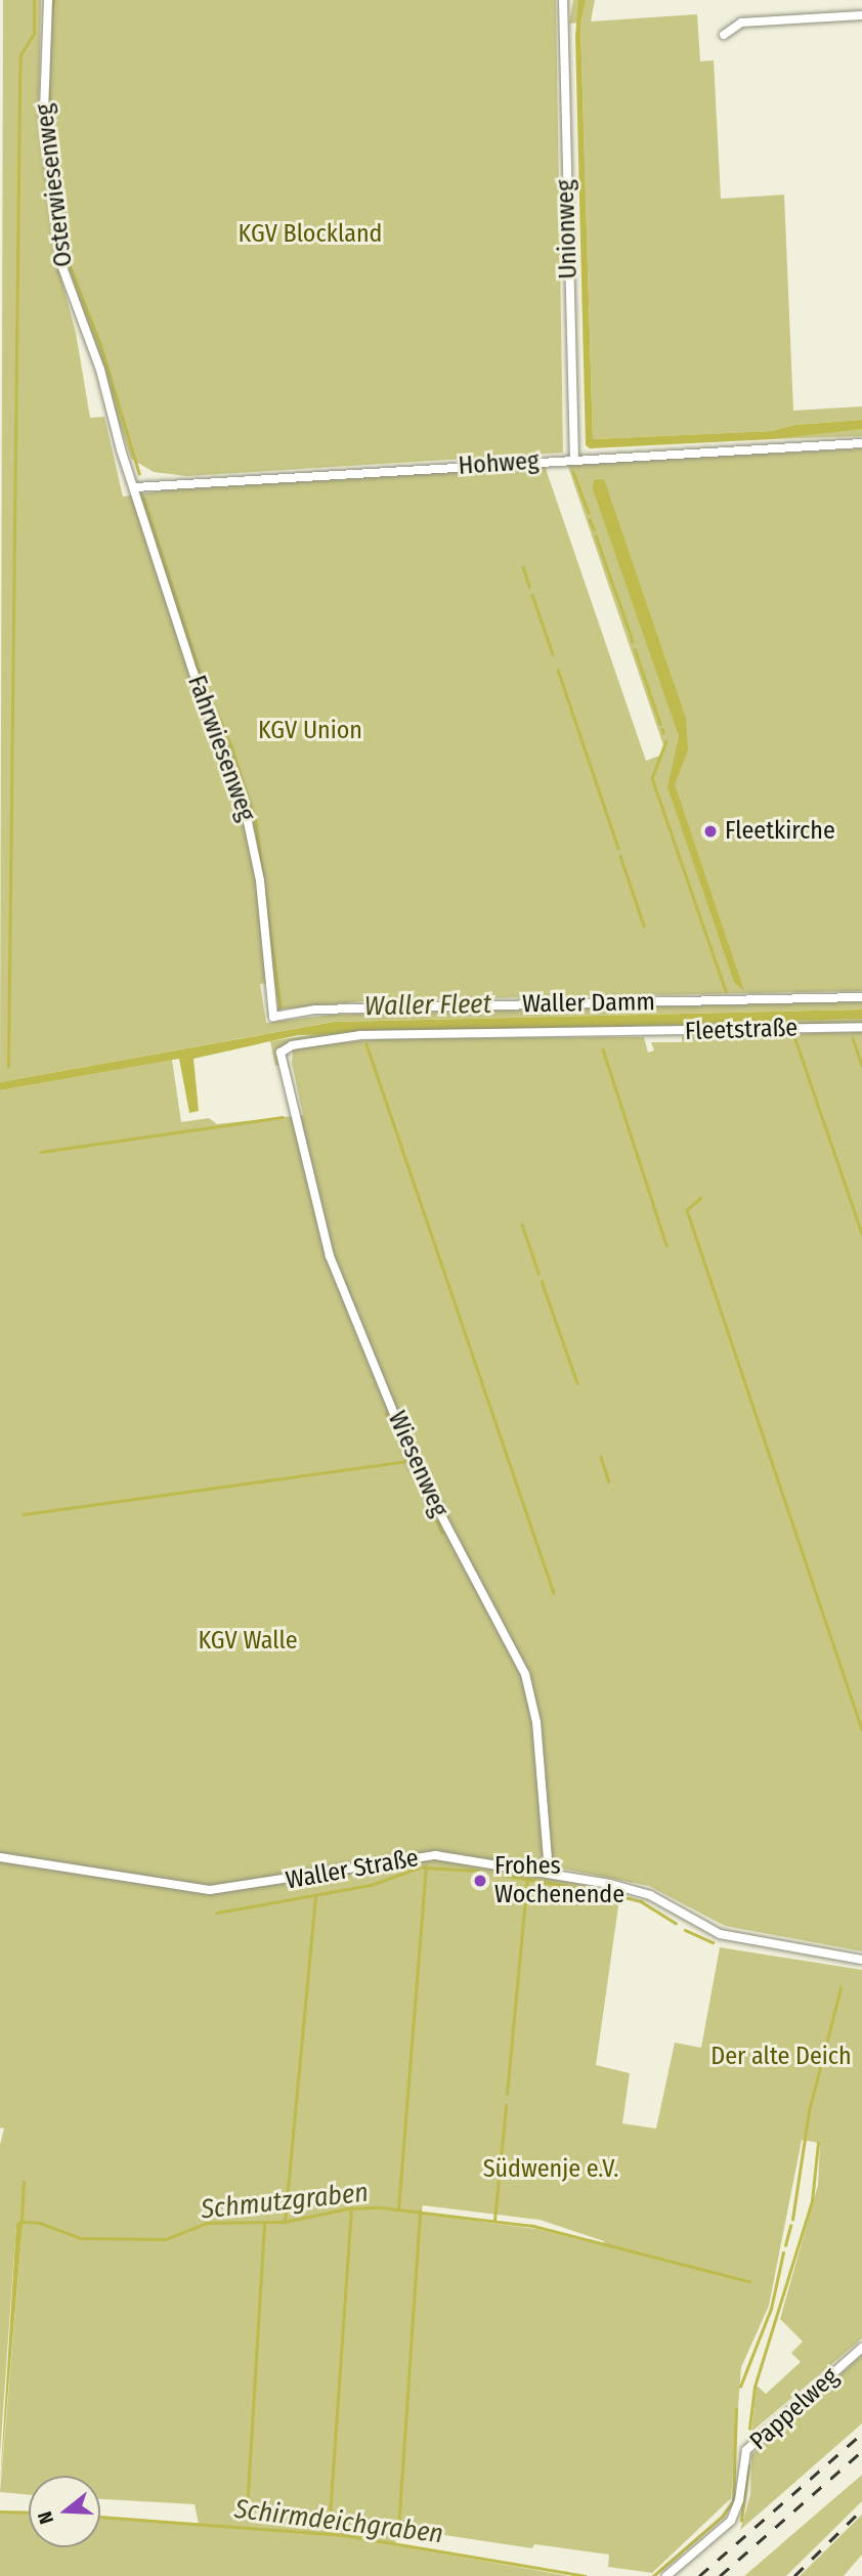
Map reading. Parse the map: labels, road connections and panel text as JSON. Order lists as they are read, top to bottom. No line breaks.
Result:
{"streets":{"street":["Osterwiesenweg","Unionweg","Hohweg","Fahrwiesenweg","Waller Damm","Fleetstraße","Wiesenweg","Waller Straße","Pappelweg"]},"crossings":[["Osterwiesenweg","Hohweg"],["Osterwiesenweg","Fahrwiesenweg"],["Unionweg","Hohweg"],["Hohweg","Fahrwiesenweg"],["Fahrwiesenweg","Waller Damm"],["Fleetstraße","Wiesenweg"],["Wiesenweg","Waller Straße"]],"water":["Waller Fleet","Schmutzgraben","Schirmdeichgraben"],"parks":["KGV Blockland","KGV Union","KGV Walle","Der alte Deich","Südwenje e.V."],"places":["Fleetkirche","Frohes Wochenende"],"north":"left"}
